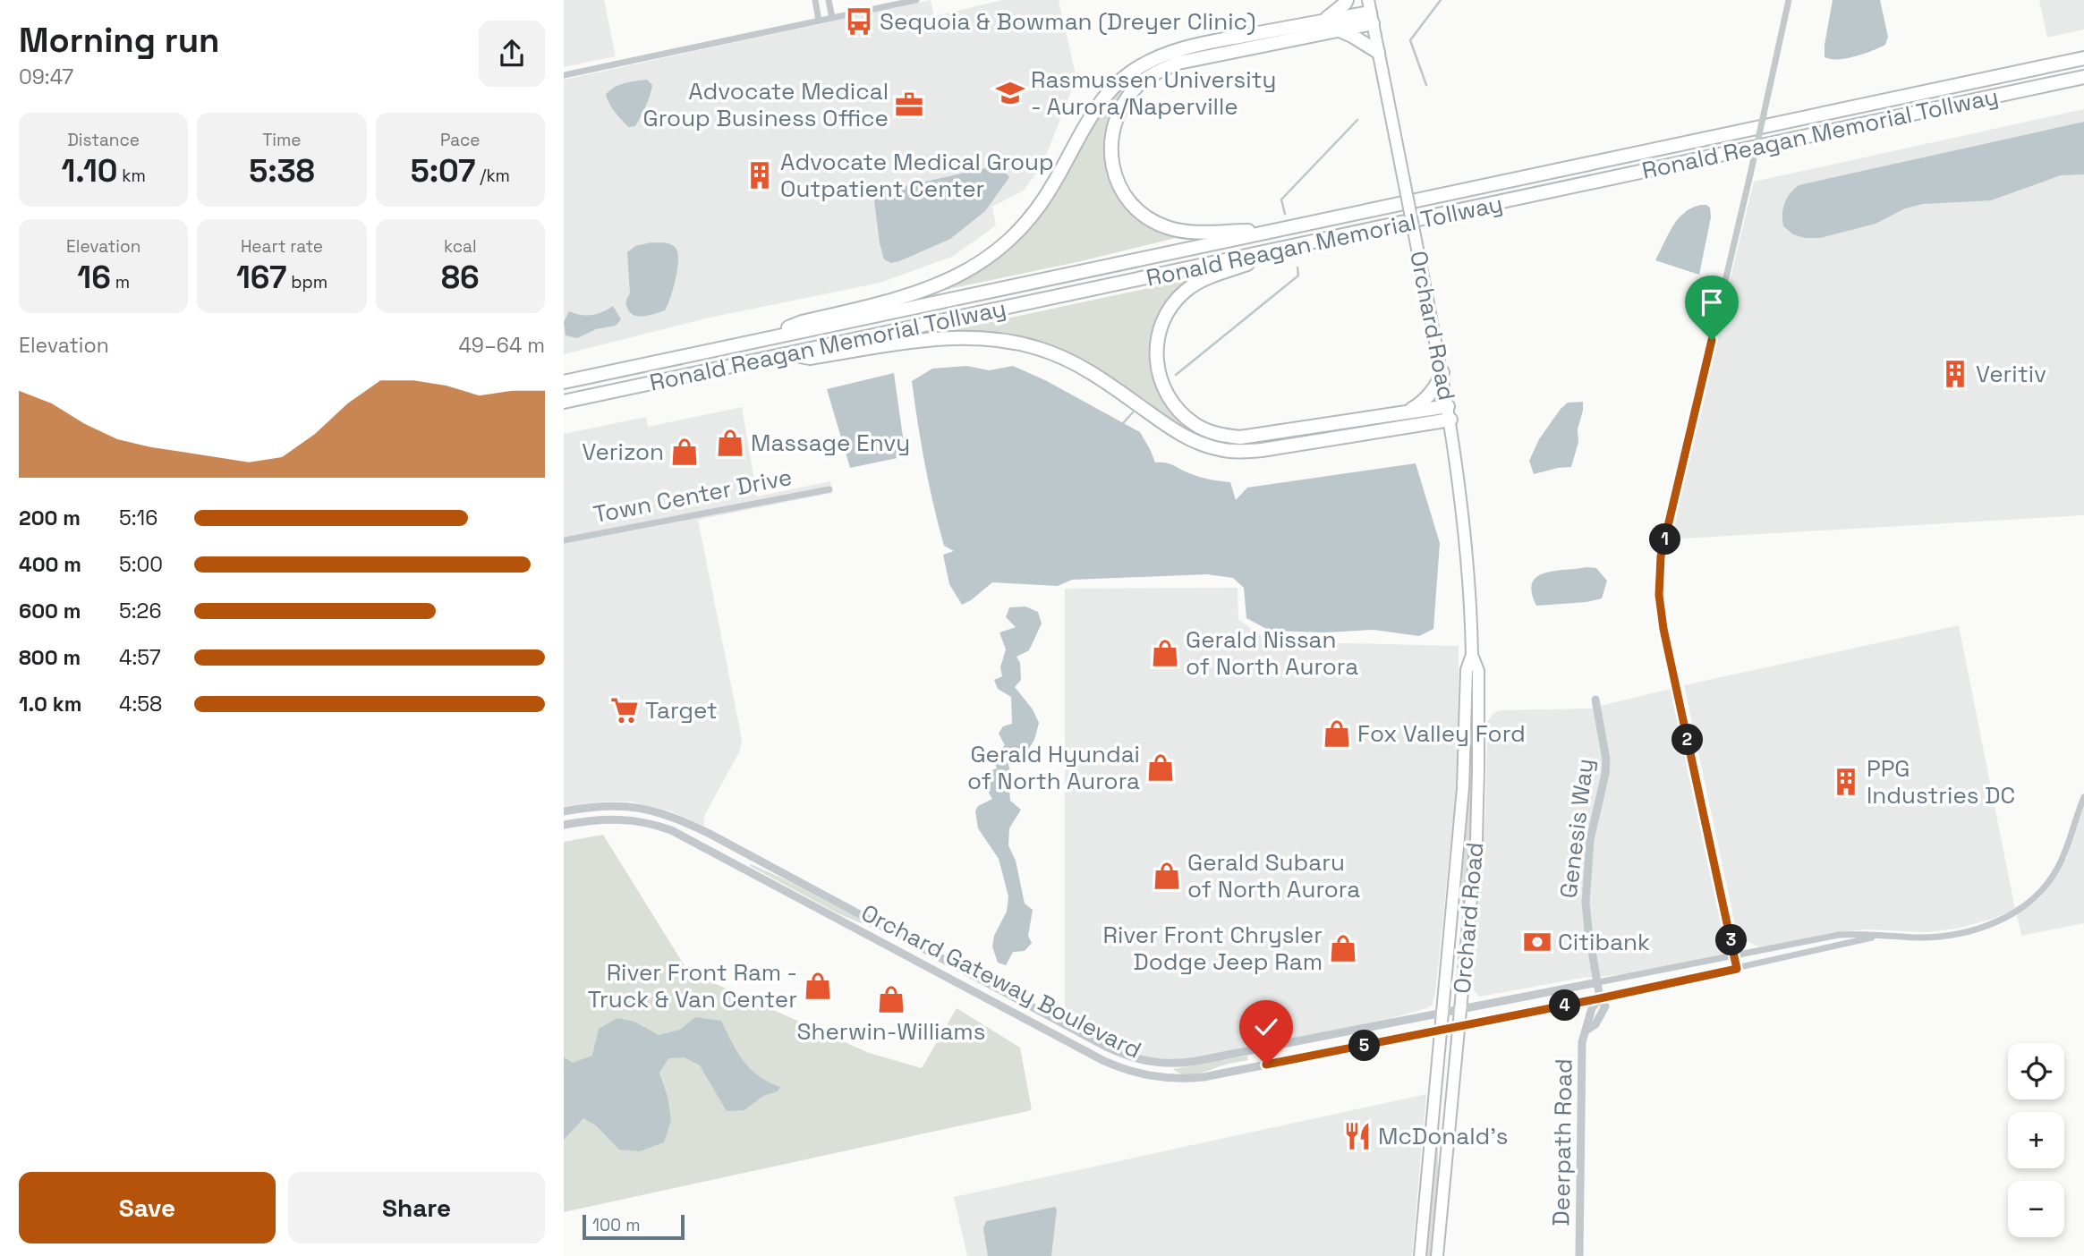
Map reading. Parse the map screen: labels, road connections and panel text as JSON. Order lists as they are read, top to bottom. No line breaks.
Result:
{"streets":{"highway":["Ronald Reagan Memorial Tollway"],"main road":["Orchard Road"],"street":["Town Center Drive","Genesis Way","Orchard Gateway Boulevard","Deerpath Road"]},"crossings":[["Orchard Road","Orchard Gateway Boulevard"],["Genesis Way","Orchard Gateway Boulevard"],["Genesis Way","Deerpath Road"],["Orchard Gateway Boulevard","Deerpath Road"]],"places":{"bus stop":["Sequoia & Bowman (Dreyer Clinic)"],"school or university":["Rasmussen University - Aurora/Naperville"],"office":["Advocate Medical Group Business Office"],"building":["Advocate Medical Group Outpatient Center","Veritiv","PPG Industries DC"],"shop":["Massage Envy","Verizon","Gerald Nissan of North Aurora","Fox Valley Ford","Gerald Hyundai of North Aurora","Gerald Subaru of North Aurora","River Front Chrysler Dodge Jeep Ram","River Front Ram - Truck & Van Center","Sherwin-Williams"],"supermarket":["Target"],"bank":["Citibank"],"restaurant":["McDonald's"]},"scale_bar":"100 m","page":{"heading":["Morning run","09:47"],"stats":[["Distance","1.10 km"],["Time","5:38"],["Pace","5:07 /km"],["Elevation","16 m"],["Heart rate","167 bpm"],["kcal","86"]],"chart":["Elevation","49–64 m"],"list":[{"name":"200 m","note":"5:16"},{"name":"400 m","note":"5:00"},{"name":"600 m","note":"5:26"},{"name":"800 m","note":"4:57"},{"name":"1.0 km","note":"4:58"}],"pins":["1","2","3","4","5"],"map_buttons":["+","−"],"buttons":["Save","Share"],"scale":"100 m"}}
